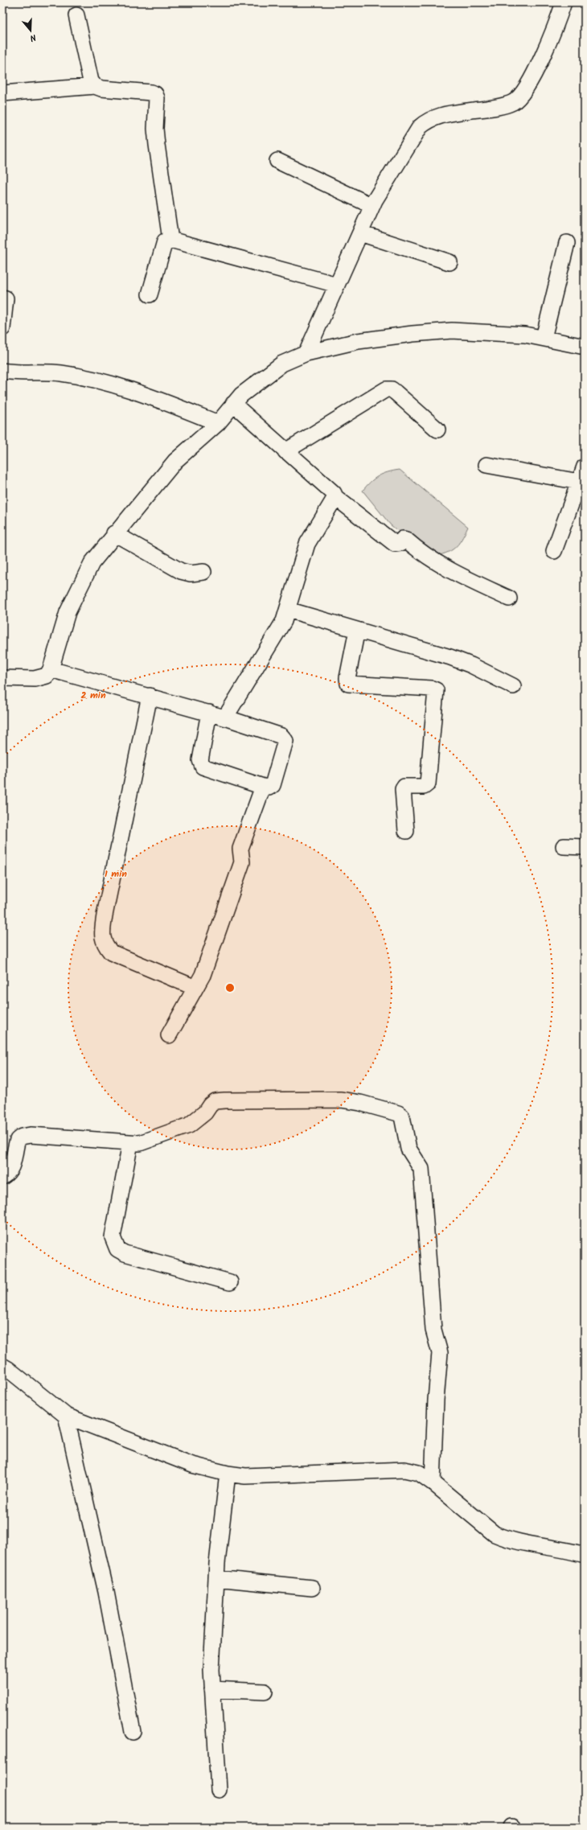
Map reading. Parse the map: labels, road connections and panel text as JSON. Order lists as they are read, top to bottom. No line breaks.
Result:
{"north":"bottom","rings":["2 min","1 min"]}
